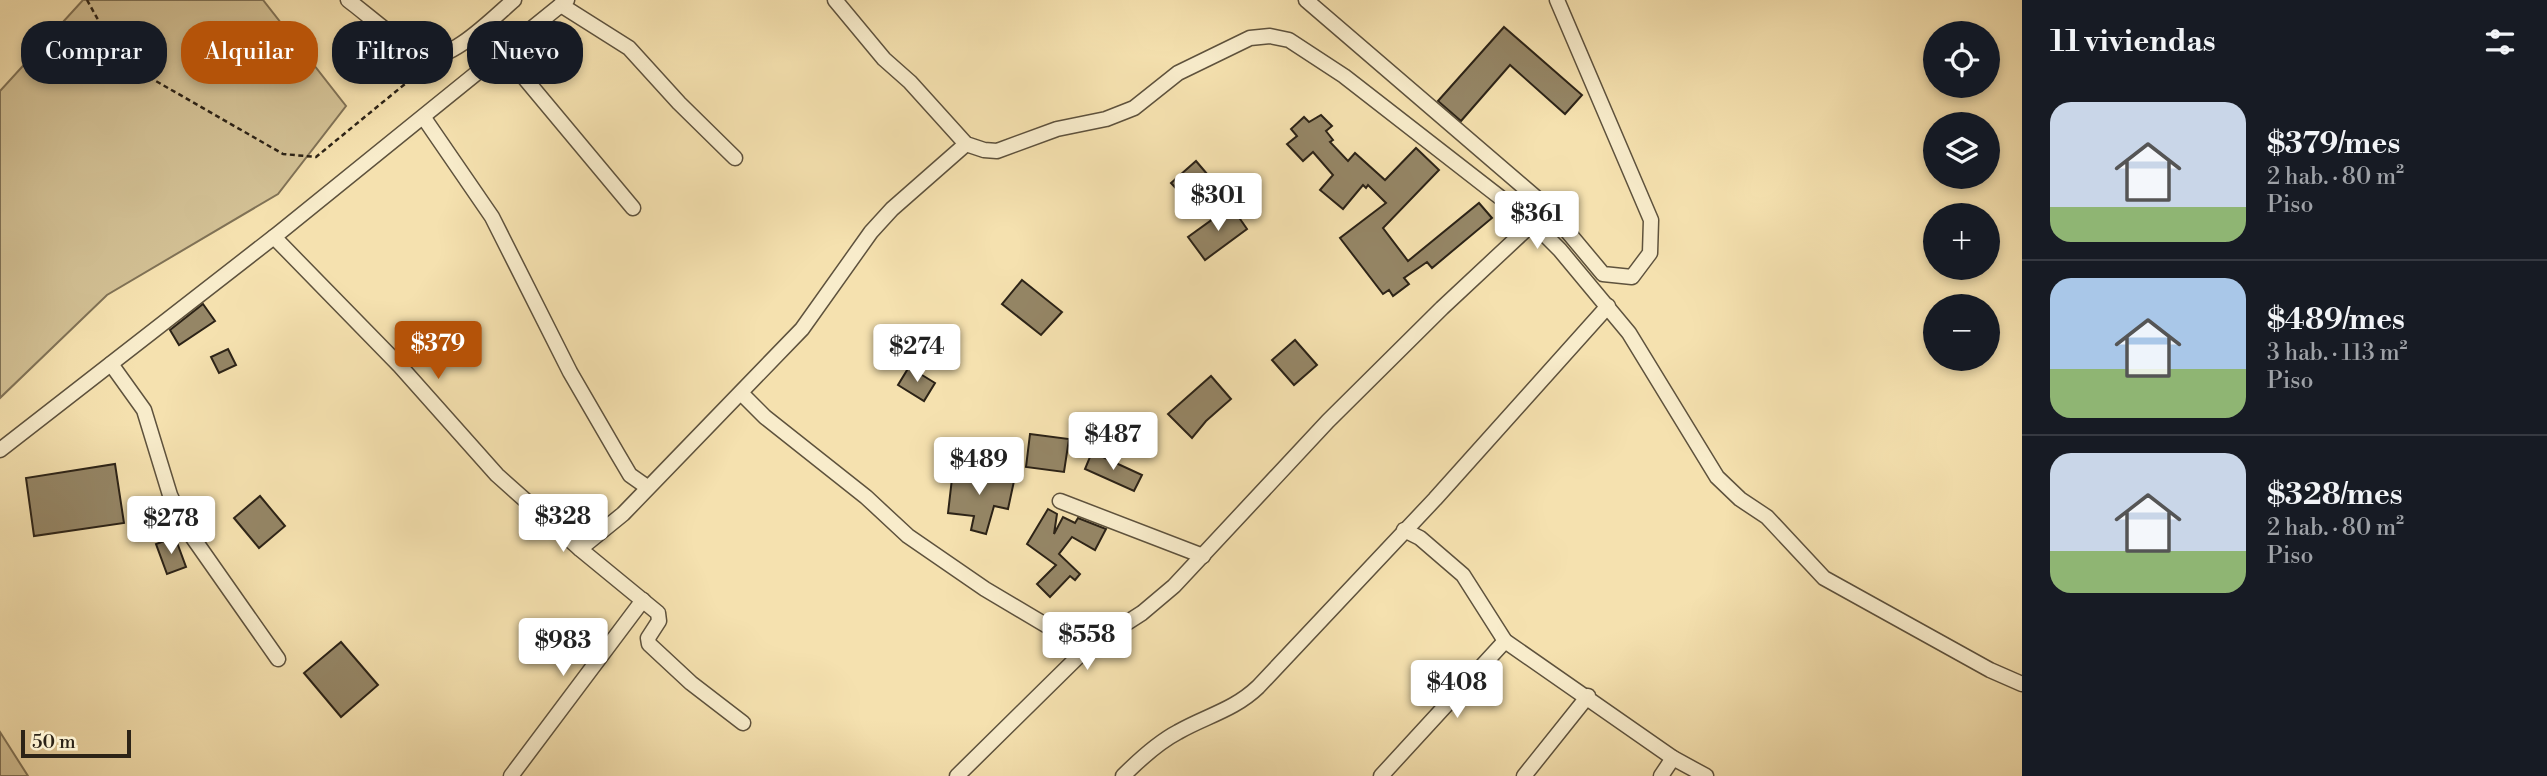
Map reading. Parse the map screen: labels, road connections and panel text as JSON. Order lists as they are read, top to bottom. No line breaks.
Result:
{"scale_bar":"50 m","page":{"heading":"11 viviendas","map_buttons":["+","−"],"chip":["Comprar","Alquilar","Filtros","Nuevo"],"list":[{"name":"$379/mes","note":"2 hab. · 80 m² · Piso"},{"name":"$489/mes","note":"3 hab. · 113 m² · Piso"},{"name":"$328/mes","note":"2 hab. · 80 m² · Piso"}],"price":["$301","$361","$379","$274","$487","$489","$328","$278","$558","$983","$408"],"scale":"50 m"}}
